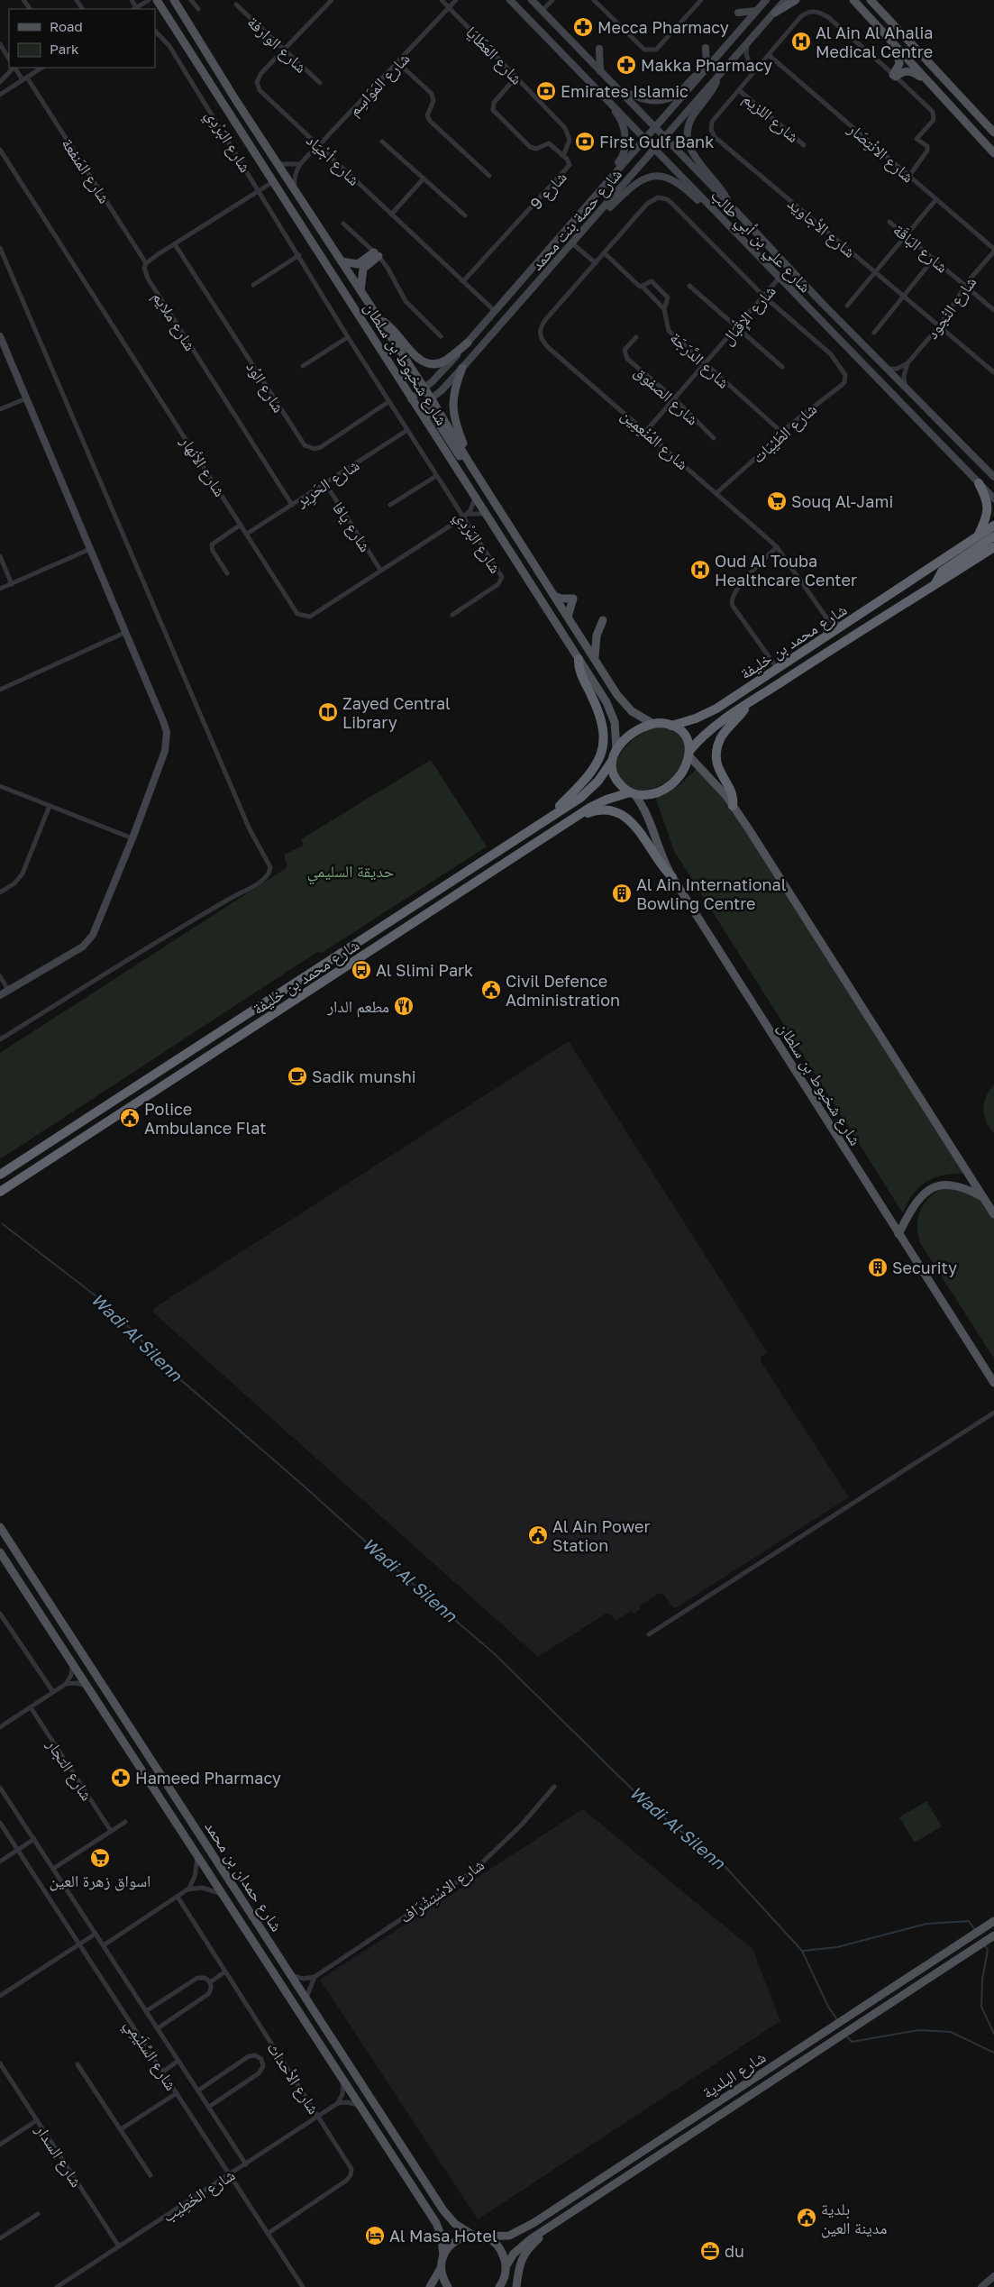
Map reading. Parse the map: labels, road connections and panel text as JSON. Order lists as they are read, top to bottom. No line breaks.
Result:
{"streets":{"highway":["شارع محمد بن خليفة"],"main road":["شارع حصة بنت محمد","شارع علي بن أبي طالب","شارع شخبوط بن سلطان","شارع حمدان بن محمد","شارع البلدية"],"street":["شارع الوارفة","شارع العَطَايَا","شارع المَوَاسِم","شارع اللزيم","شارع البَرْدِي","شارع الانْتِصَار","شارع أجْيَاد","شارع المَنفعة","شارع 9","شارع الأجاويد","شارع البَاقَة","شارع النُجود","شارع الإِقْبَال","شارع ملايم","شارع الدَّرَجَة","شارع الوُد","شارع الصفوق","شارع الطَيْبَات","شارع المُنْعِمِين","شارع الأنهار","شارع الحَرِير","شارع يافا","شارع التجار","شارع الاسْتِشْرَاف","شارع السِّلَيْمِي","شارع الأحداث","شارع السدار","شارع الخَطِيب"]},"crossings":[["شارع الوارفة","شارع أجْيَاد"],["شارع العَطَايَا","شارع المَوَاسِم"],["شارع العَطَايَا","شارع 9"],["شارع المَوَاسِم","شارع أجْيَاد"],["شارع اللزيم","شارع الأجاويد"],["شارع البَرْدِي","شارع الوُد"],["شارع البَرْدِي","شارع الأنهار"],["شارع البَرْدِي","شارع الحَرِير"],["شارع الانْتِصَار","شارع الأجاويد"],["شارع الانْتِصَار","شارع النُجود"],["شارع أجْيَاد","شارع 9"],["شارع أجْيَاد","شارع حصة بنت محمد"],["شارع المَنفعة","شارع ملايم"],["شارع حصة بنت محمد","شارع علي بن أبي طالب"],["شارع حصة بنت محمد","شارع شخبوط بن سلطان"],["شارع الأجاويد","شارع النُجود"],["شارع علي بن أبي طالب","شارع الإِقْبَال"],["شارع البَاقَة","شارع النُجود"],["شارع الإِقْبَال","شارع الدَّرَجَة"],["شارع الإِقْبَال","شارع الصفوق"],["شارع الإِقْبَال","شارع المُنْعِمِين"],["شارع ملايم","شارع الحَرِير"],["شارع الدَّرَجَة","شارع الطَيْبَات"],["شارع شخبوط بن سلطان","شارع الأنهار"],["شارع شخبوط بن سلطان","شارع محمد بن خليفة"],["شارع الطَيْبَات","شارع المُنْعِمِين"],["شارع المُنْعِمِين","شارع محمد بن خليفة"],["شارع الأنهار","شارع الحَرِير"],["شارع الأنهار","شارع يافا"],["شارع الحَرِير","شارع يافا"],["شارع حمدان بن محمد","شارع البلدية"],["شارع السِّلَيْمِي","شارع الأحداث"],["شارع السِّلَيْمِي","شارع الخَطِيب"],["شارع الأحداث","شارع الخَطِيب"],["شارع السدار","شارع الخَطِيب"]],"water":["Wadi Al Silenn"],"parks":["حديقة السليمي"],"places":{"pharmacy":["Mecca Pharmacy","Makka Pharmacy","Hameed Pharmacy"],"hospital":["Al Ain Al Ahalia Medical Centre","Oud Al Touba Healthcare Center"],"bank":["Emirates Islamic","First Gulf Bank"],"supermarket":["Souq Al-Jami","اسواق زهرة العين"],"library":["Zayed Central Library"],"building":["Al Ain International Bowling Centre","Security"],"bus stop":["Al Slimi Park"],"public building":["Civil Defence Administration","Police Ambulance Flat","Al Ain Power Station","بلدية مدينة العين"],"restaurant":["مطعم الدار"],"cafe":["Sadik munshi"],"hotel":["Al Masa Hotel"],"office":["du"]},"legend":["Road","Park"]}
